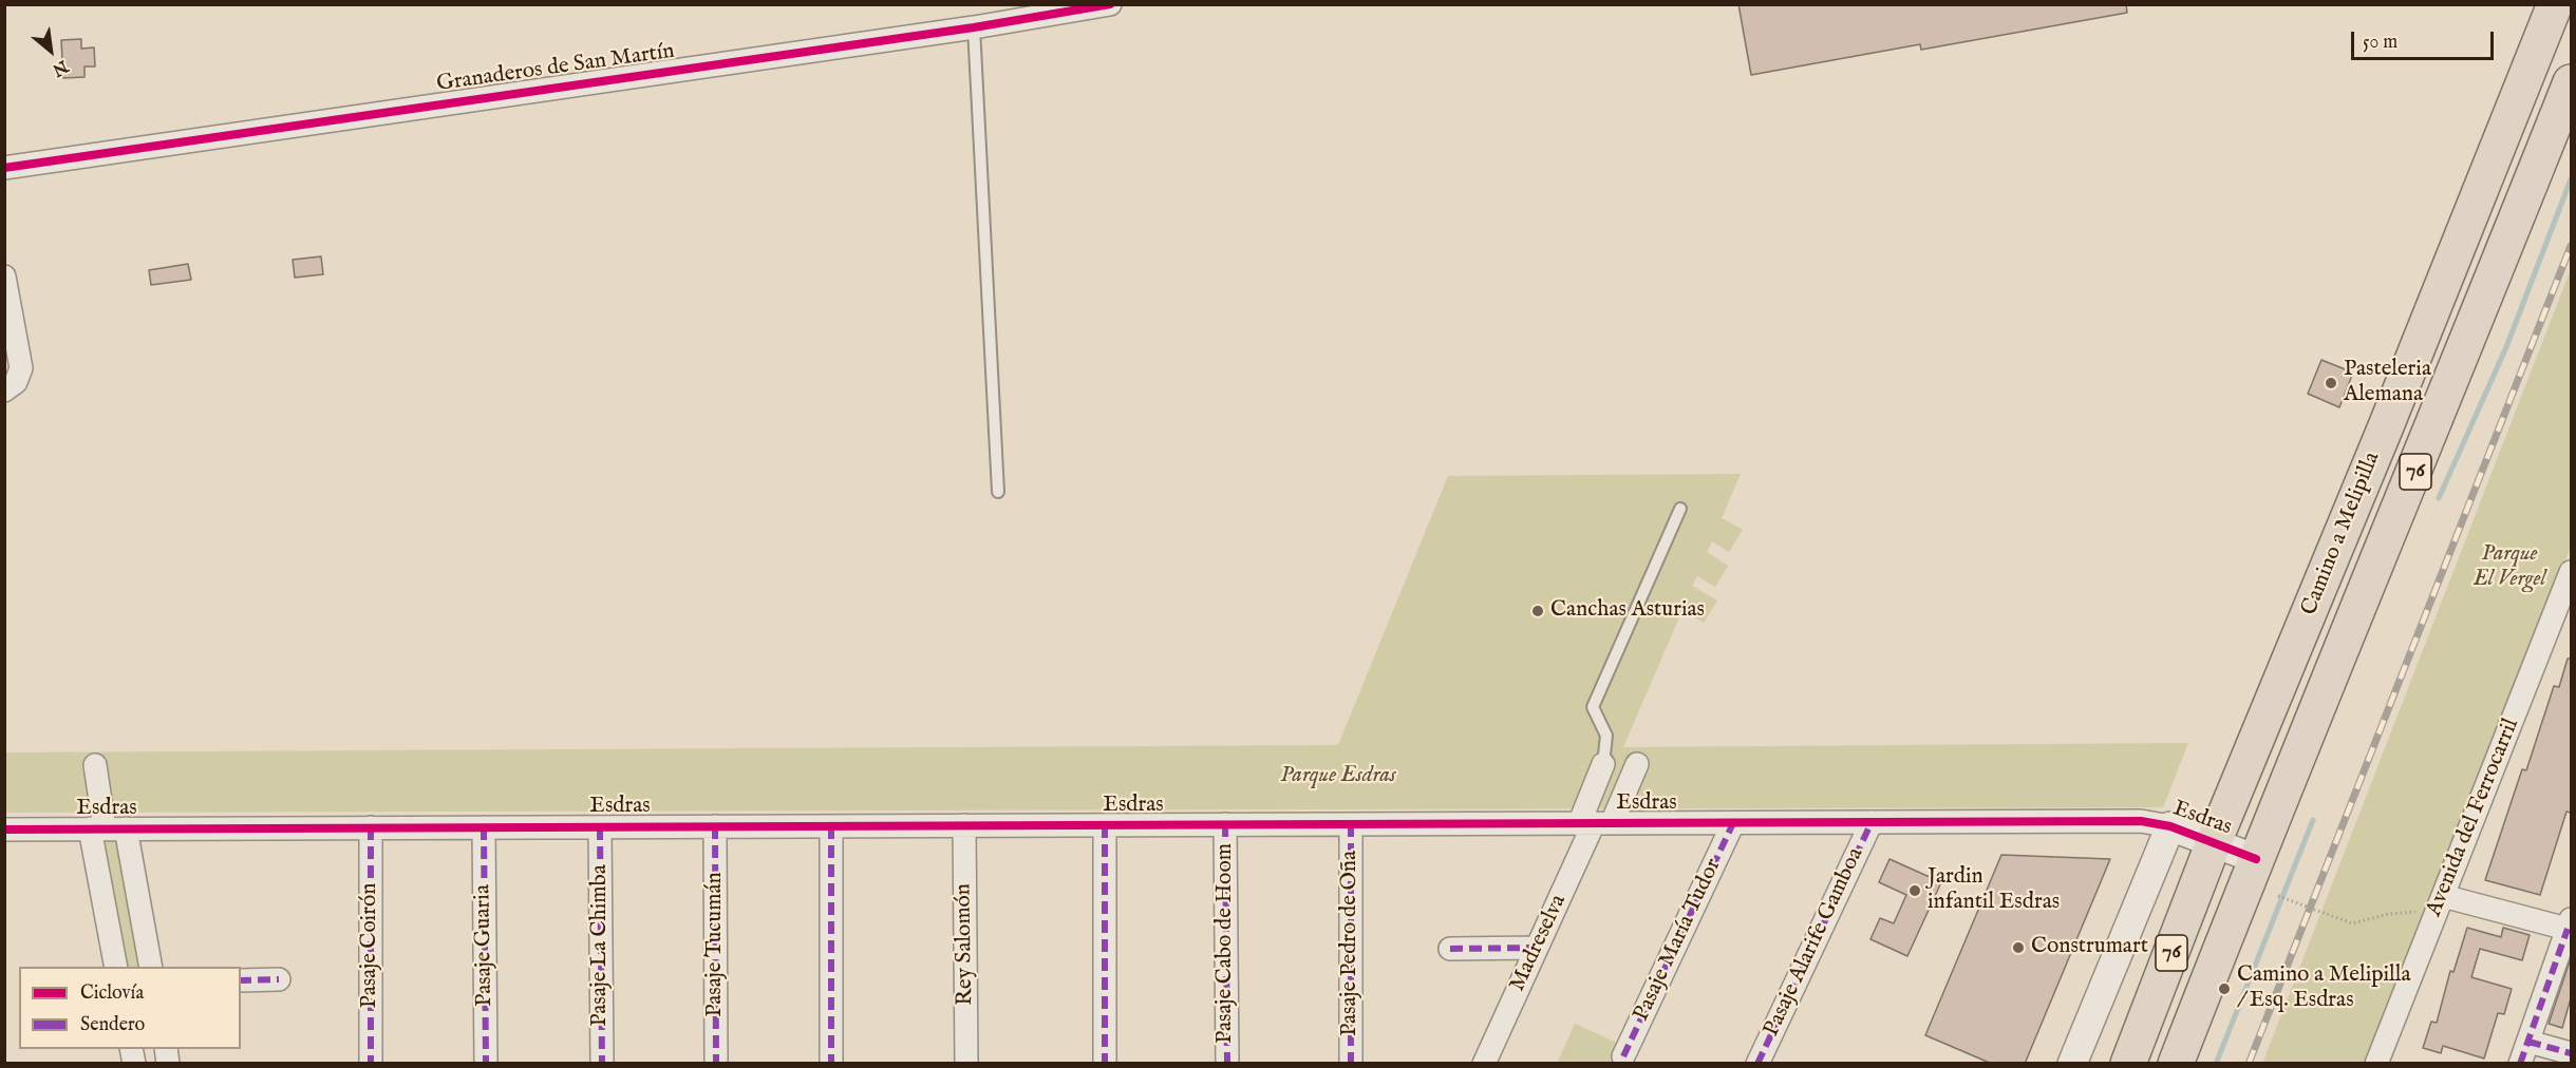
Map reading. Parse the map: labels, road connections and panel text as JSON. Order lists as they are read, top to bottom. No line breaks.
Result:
{"streets":{"main road":["76","Camino a Melipilla"],"street":["Granaderos de San Martín","Esdras","Avenida del Ferrocarril","Pasaje María Tudor","Pasaje Alarife Gamboa","Pasaje Cabo de Hoom","Pasaje Pedro de Oña","Madreselva","Pasaje Tucumán","Rey Salomón","Pasaje Coirón","Pasaje Guaria","Pasaje La Chimba"]},"crossings":[["Camino a Melipilla","Esdras"],["Esdras","Pasaje María Tudor"],["Esdras","Pasaje Alarife Gamboa"],["Esdras","Pasaje Cabo de Hoom"],["Esdras","Pasaje Pedro de Oña"],["Esdras","Madreselva"],["Esdras","Pasaje Tucumán"],["Esdras","Rey Salomón"],["Esdras","Pasaje Coirón"],["Esdras","Pasaje Guaria"],["Esdras","Pasaje La Chimba"]],"parks":["Parque El Vergel","Parque Esdras"],"places":["Pasteleria Alemana","Canchas Asturias","Jardin infantil Esdras","Construmart","Camino a Melipilla / Esq. Esdras"],"legend":["Ciclovía","Sendero"],"scale_bar":"50 m","north":"bottom right"}
